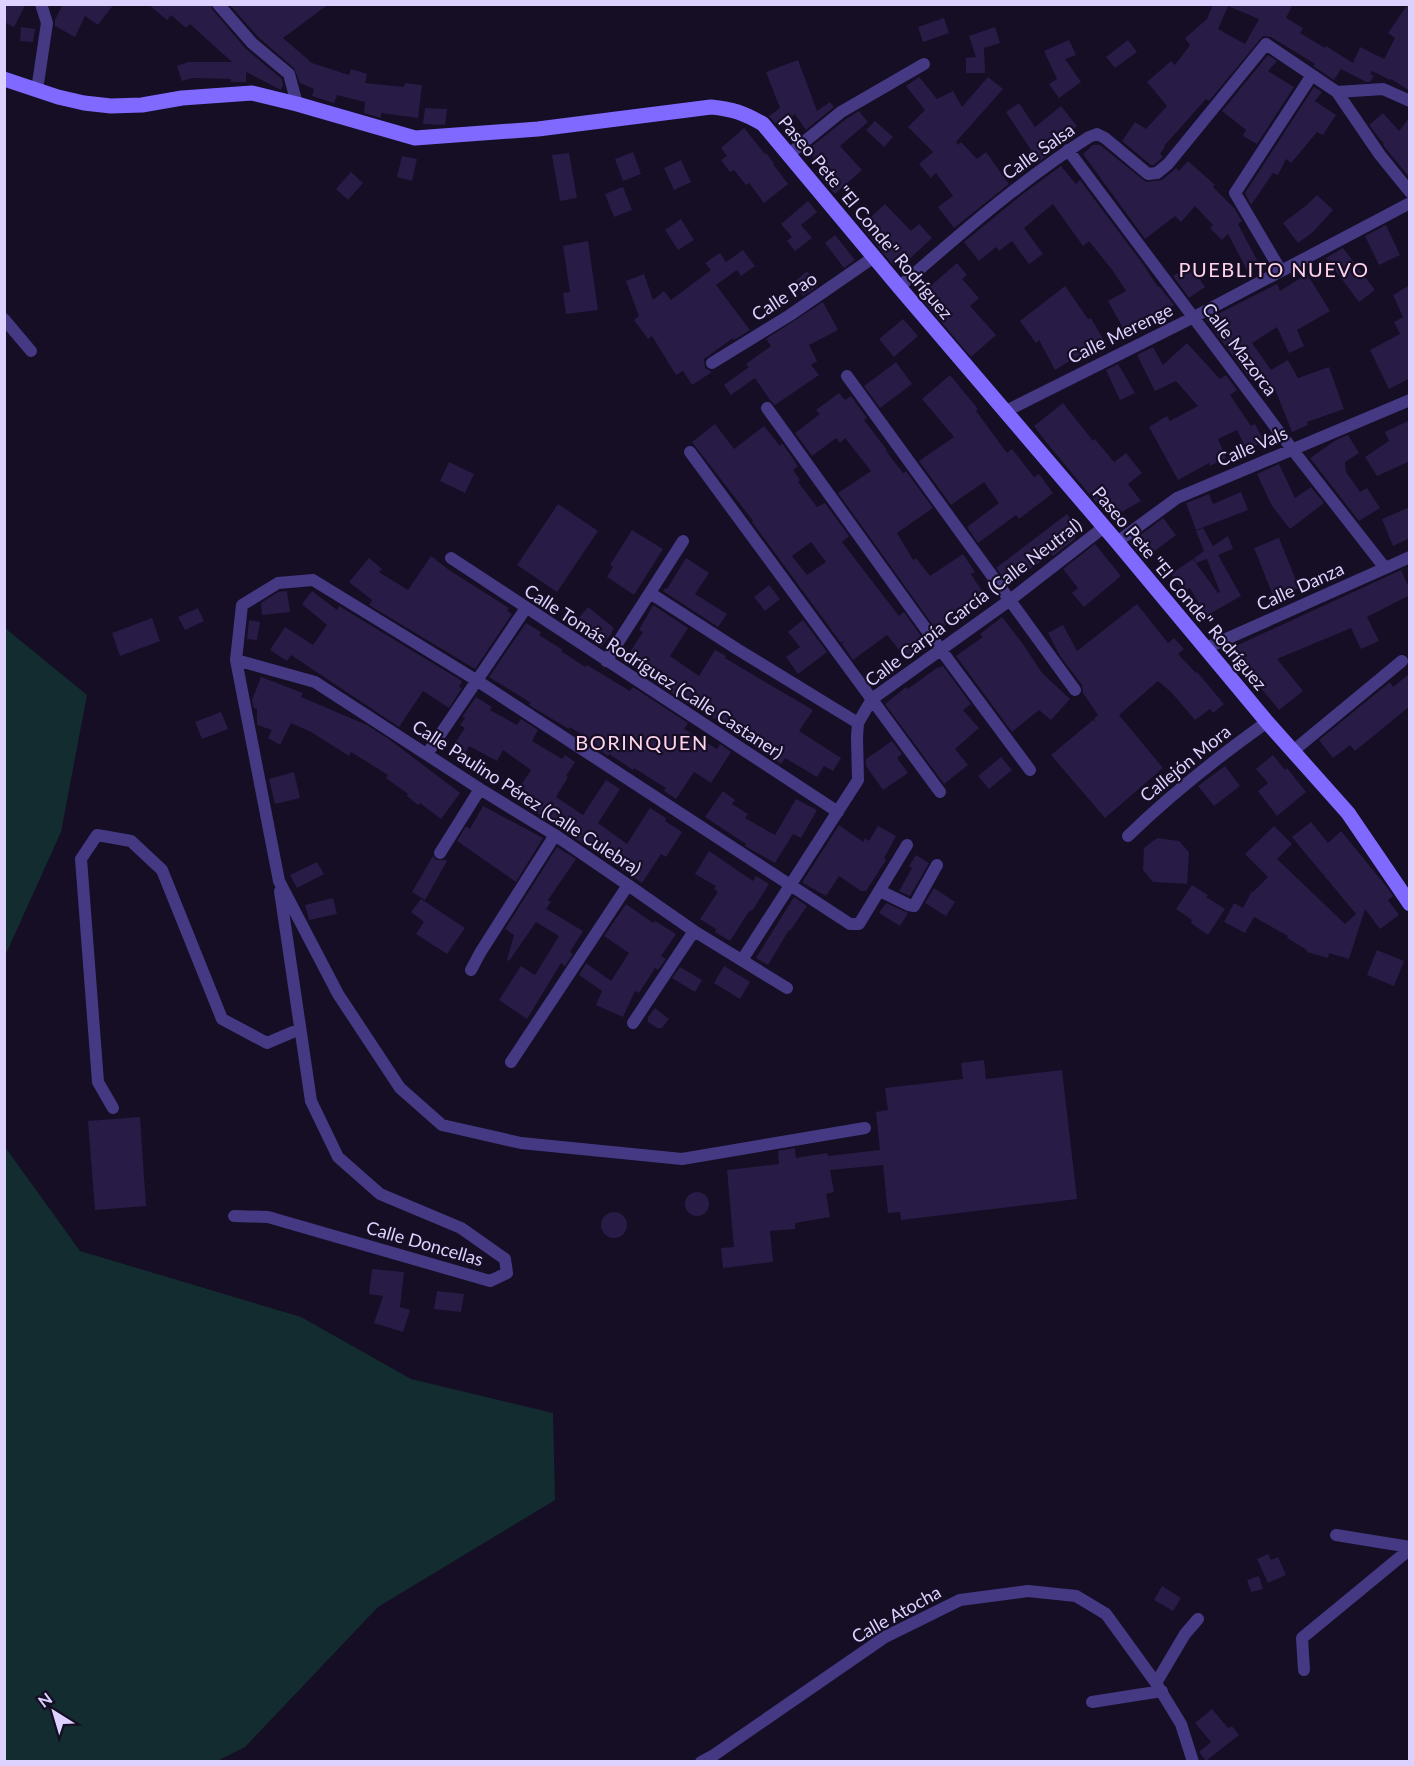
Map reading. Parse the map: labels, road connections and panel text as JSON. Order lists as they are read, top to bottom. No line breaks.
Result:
{"streets":{"street":["Calle Salsa","Paseo Pete \"El Conde\" Rodríguez","Calle Pao","Calle Merenge","Calle Mazorca","Calle Vals","Calle Danza","Calle Carpía García (Calle Neutral)","Calle Tomás Rodríguez (Calle Castaner)","Callejón Mora","Calle Paulino Pérez (Calle Culebra)","Calle Doncellas","Calle Atocha"]},"crossings":[["Calle Salsa","Paseo Pete \"El Conde\" Rodríguez"],["Calle Salsa","Calle Mazorca"],["Paseo Pete \"El Conde\" Rodríguez","Calle Pao"],["Paseo Pete \"El Conde\" Rodríguez","Calle Merenge"],["Paseo Pete \"El Conde\" Rodríguez","Calle Vals"],["Paseo Pete \"El Conde\" Rodríguez","Calle Danza"],["Paseo Pete \"El Conde\" Rodríguez","Calle Carpía García (Calle Neutral)"],["Paseo Pete \"El Conde\" Rodríguez","Callejón Mora"],["Calle Merenge","Calle Mazorca"],["Calle Mazorca","Calle Vals"],["Calle Mazorca","Calle Danza"],["Calle Carpía García (Calle Neutral)","Calle Tomás Rodríguez (Calle Castaner)"],["Calle Carpía García (Calle Neutral)","Calle Paulino Pérez (Calle Culebra)"]],"districts":["PUEBLITO NUEVO","BORINQUEN"],"north":"top left"}
